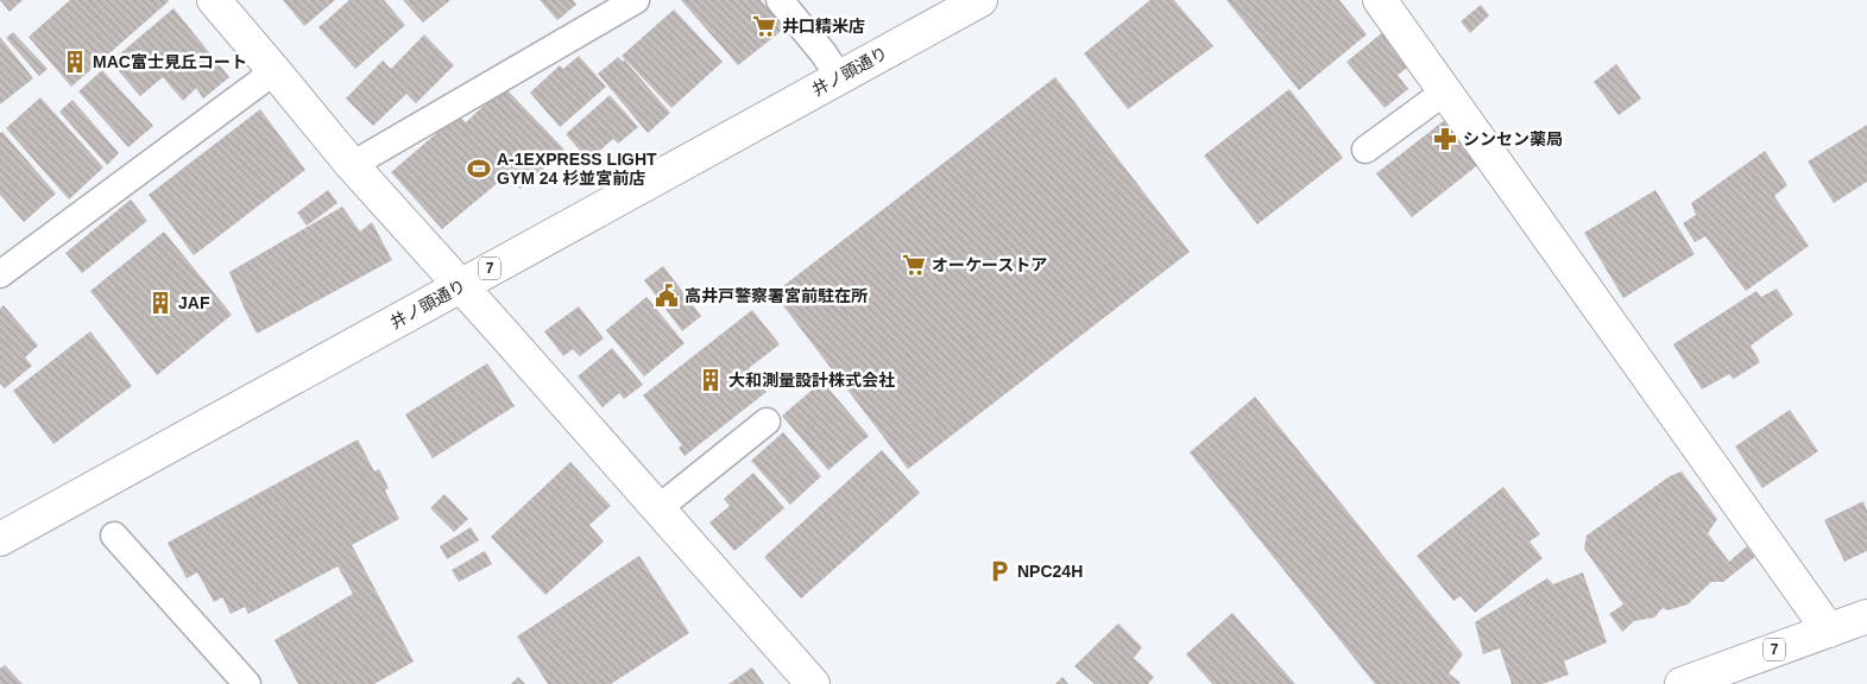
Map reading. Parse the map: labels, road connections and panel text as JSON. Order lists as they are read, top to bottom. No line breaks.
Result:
{"streets":{"street":["井ノ頭通り","7"]},"places":{"supermarket":["井口精米店","オーケーストア"],"building":["MAC富士見丘コート","JAF","大和測量設計株式会社"],"pharmacy":["シンセン薬局"],"sports":["A-1EXPRESS LIGHT GYM 24 杉並宮前店"],"public building":["高井戸警察署宮前駐在所"],"parking":["NPC24H"]}}
